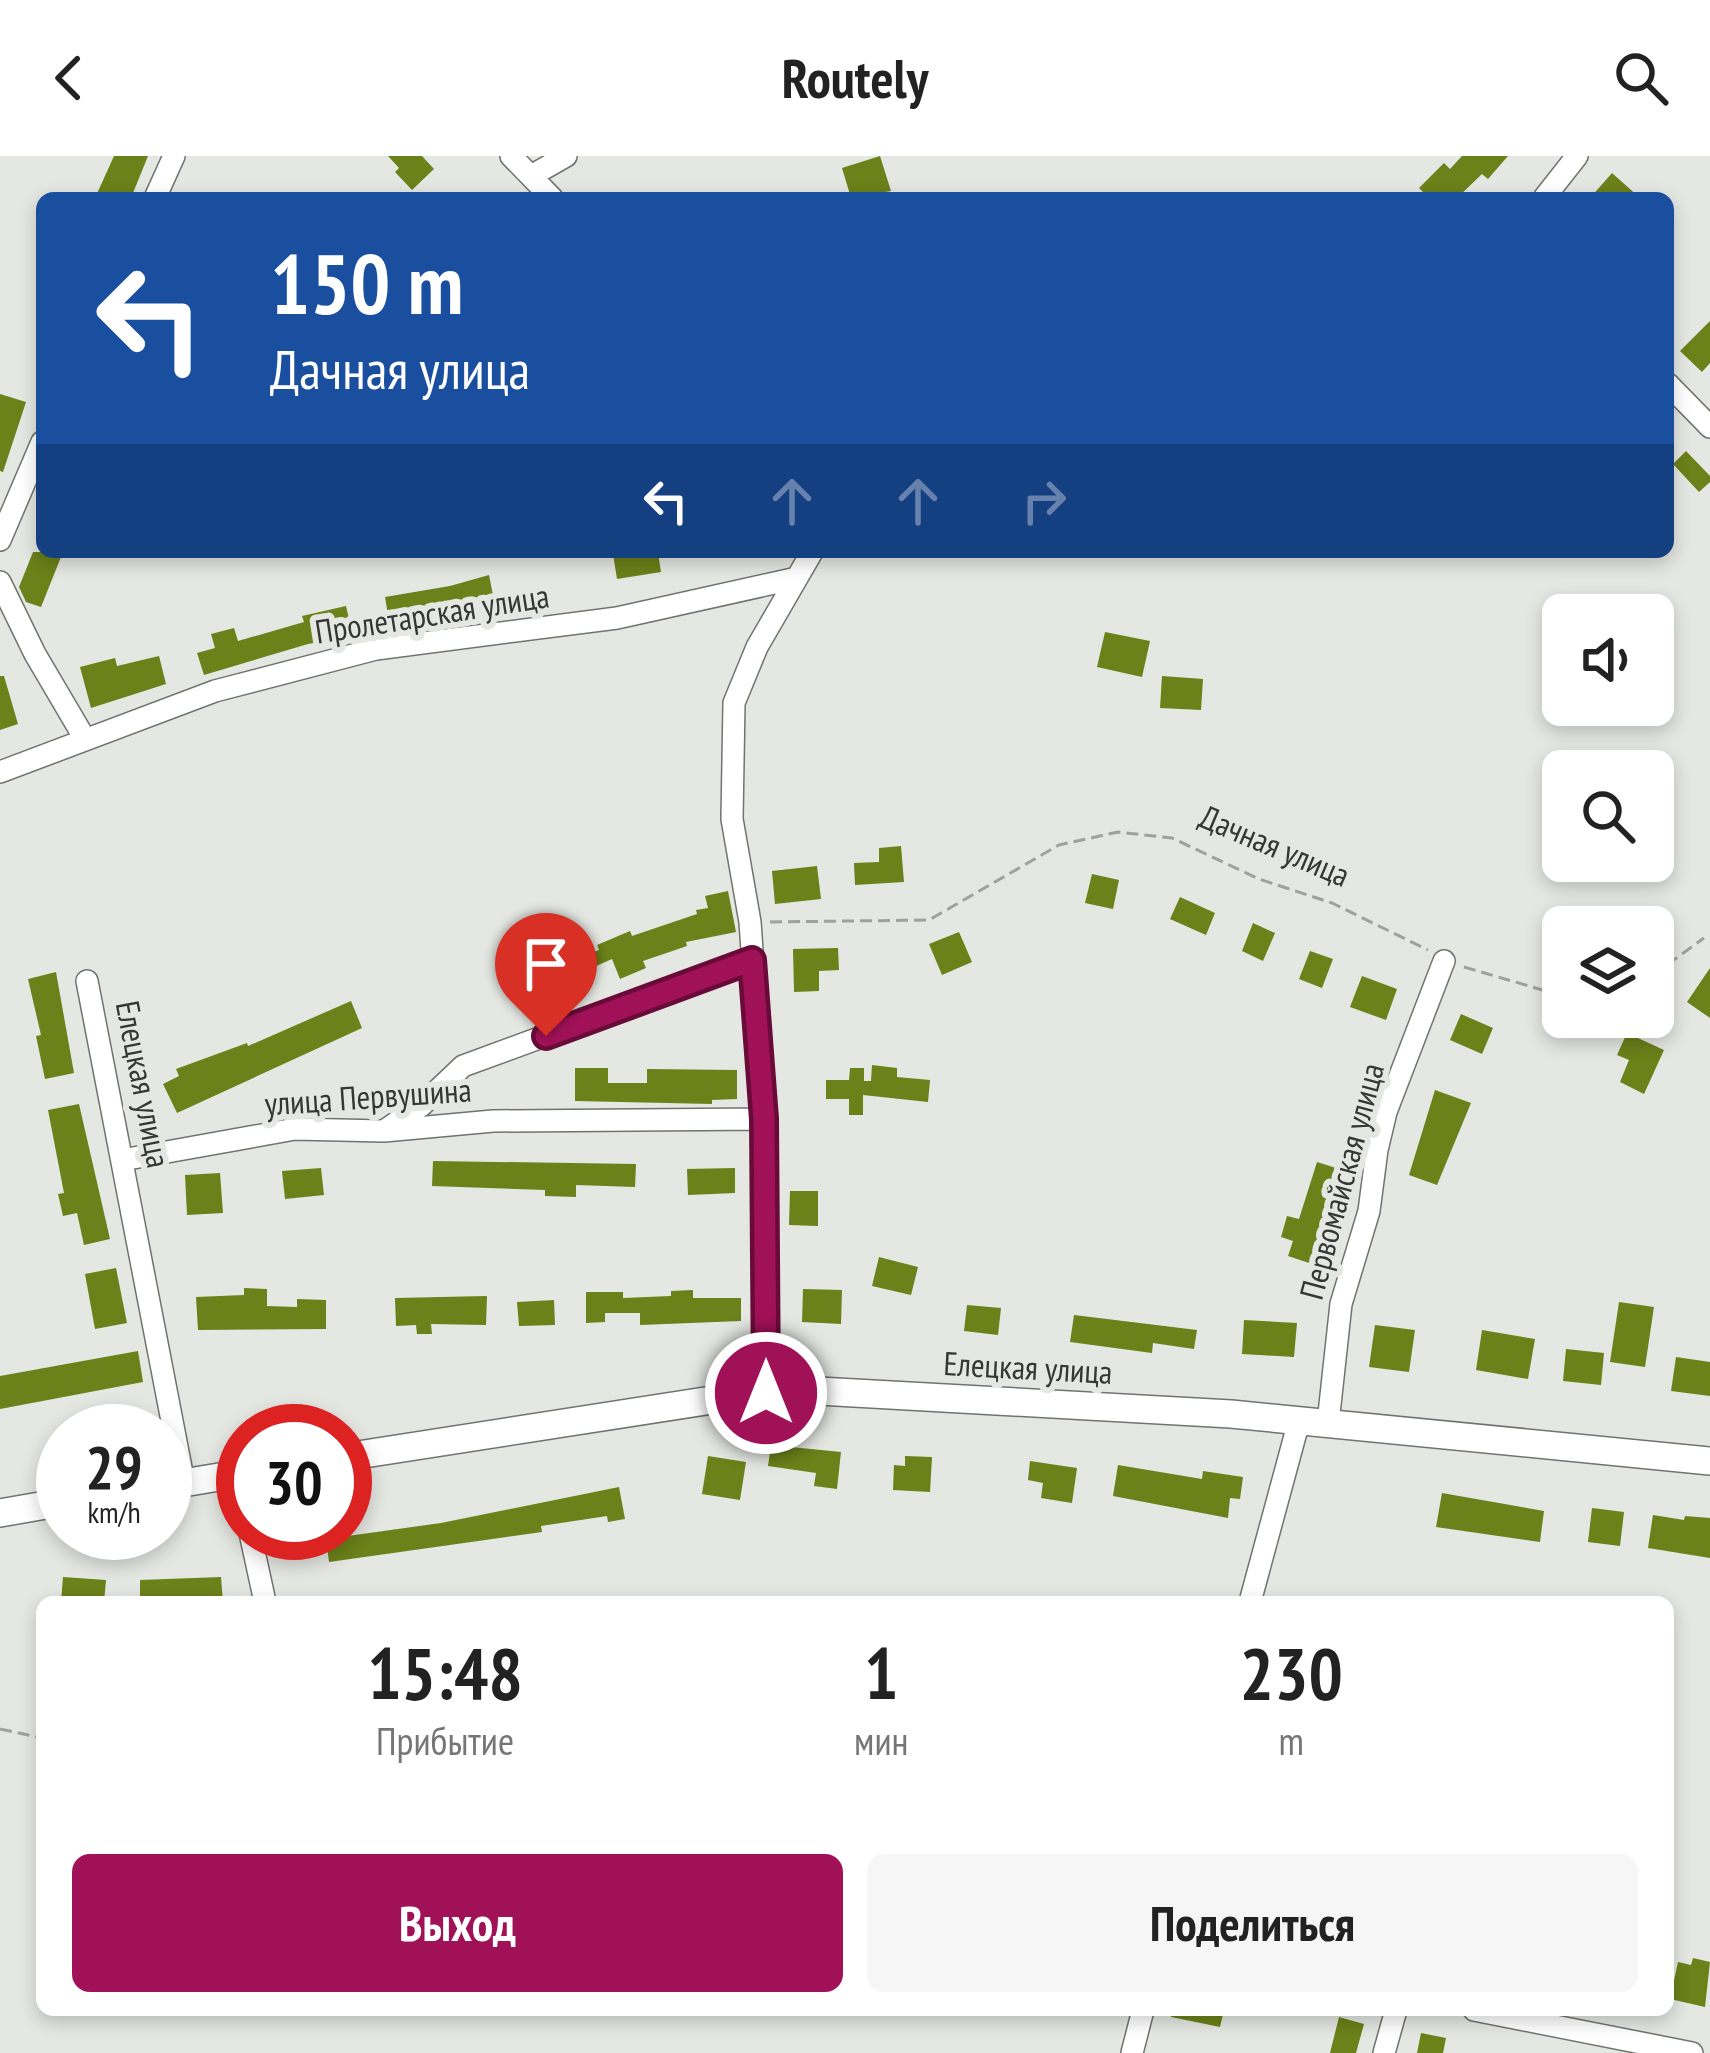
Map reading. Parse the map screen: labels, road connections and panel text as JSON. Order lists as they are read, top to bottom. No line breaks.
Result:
{"streets":{"main road":["Елецкая улица"],"street":["Пролетарская улица","улица Первушина","Первомайская улица"],"path":["Дачная улица"]},"crossings":[["Дачная улица","Первомайская улица"],["Елецкая улица","улица Первушина"],["Елецкая улица","Первомайская улица"]],"page":{"header":"Routely","turn":["150 m","Дачная улица"],"speed":"29 km/h","limit":"30","eta":["15:48","Прибытие","1","мин","230","m"],"buttons":["Выход","Поделиться"]}}
